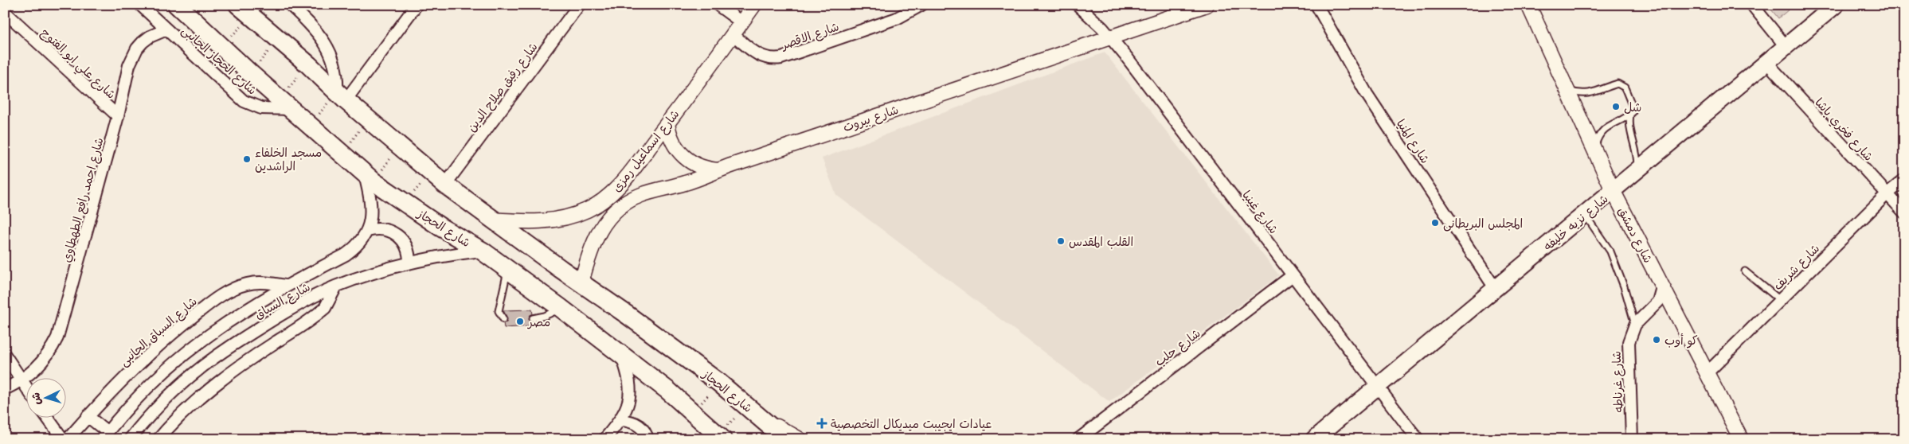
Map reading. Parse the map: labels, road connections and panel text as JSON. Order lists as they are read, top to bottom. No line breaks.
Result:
{"streets":{"main road":["شارع نزيه خليفه","شارع الحجاز"],"street":["شارع الاقصر","شارع الحجاز الجانبى","شارع علي ابو الفتوح","شارع رفيق صلاح الدين","شارع بيروت","شارع فخري باشا","شارع المنيا","شارع اسماعيل رمزى","شارع احمد رافع الطهطاوي","شارع غينيا","شارع دمشق","شارع شريف","شارع السباق","شارع السباق الجانبى","شارع حلب","شارع غرناطه"]},"crossings":[["شارع الاقصر","شارع اسماعيل رمزى"],["شارع الحجاز الجانبى","شارع احمد رافع الطهطاوي"],["شارع الحجاز الجانبى","شارع الحجاز"],["شارع علي ابو الفتوح","شارع احمد رافع الطهطاوي"],["شارع رفيق صلاح الدين","شارع الحجاز"],["شارع بيروت","شارع غينيا"],["شارع بيروت","شارع الحجاز"],["شارع فخري باشا","شارع نزيه خليفه"],["شارع فخري باشا","شارع شريف"],["شارع المنيا","شارع نزيه خليفه"],["شارع اسماعيل رمزى","شارع الحجاز"],["شارع غينيا","شارع نزيه خليفه"],["شارع غينيا","شارع حلب"],["شارع نزيه خليفه","شارع دمشق"],["شارع الحجاز","شارع السباق"],["شارع دمشق","شارع شريف"],["شارع دمشق","شارع غرناطه"],["شارع السباق","شارع السباق الجانبى"]],"places":{"other":["شل","مسجد الخلفاء الراشدين","المجلس البريطانى","القلب المقدس","مصر","كو أوب"],"health":["عيادات ايجيبت ميديكال التخصصية"]},"north":"left"}
